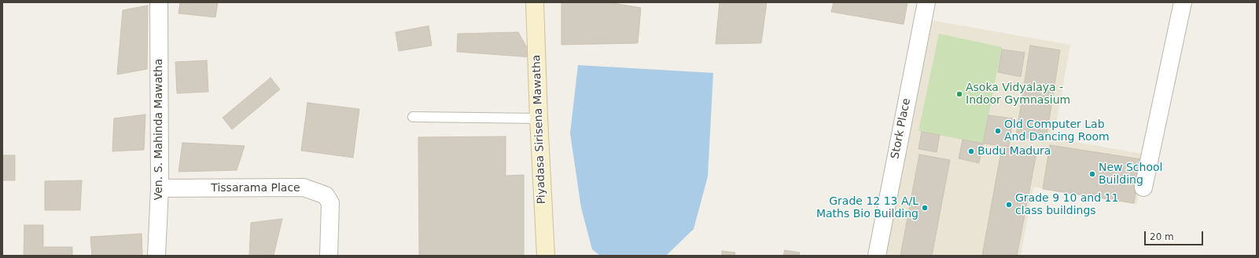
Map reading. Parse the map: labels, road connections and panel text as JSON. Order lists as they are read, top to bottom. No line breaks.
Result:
{"streets":{"street":["Stork Place","Ven. S. Mahinda Mawatha","Piyadasa Sirisena Mawatha","Tissarama Place"]},"crossings":[["Ven. S. Mahinda Mawatha","Tissarama Place"]],"places":["Asoka Vidyalaya - Indoor Gymnasium","Old Computer Lab And Dancing Room","Budu Madura","New School Building","Grade 9 10 and 11 class buildings","Grade 12 13 A/L Maths Bio Building"],"scale_bar":"20 m"}
